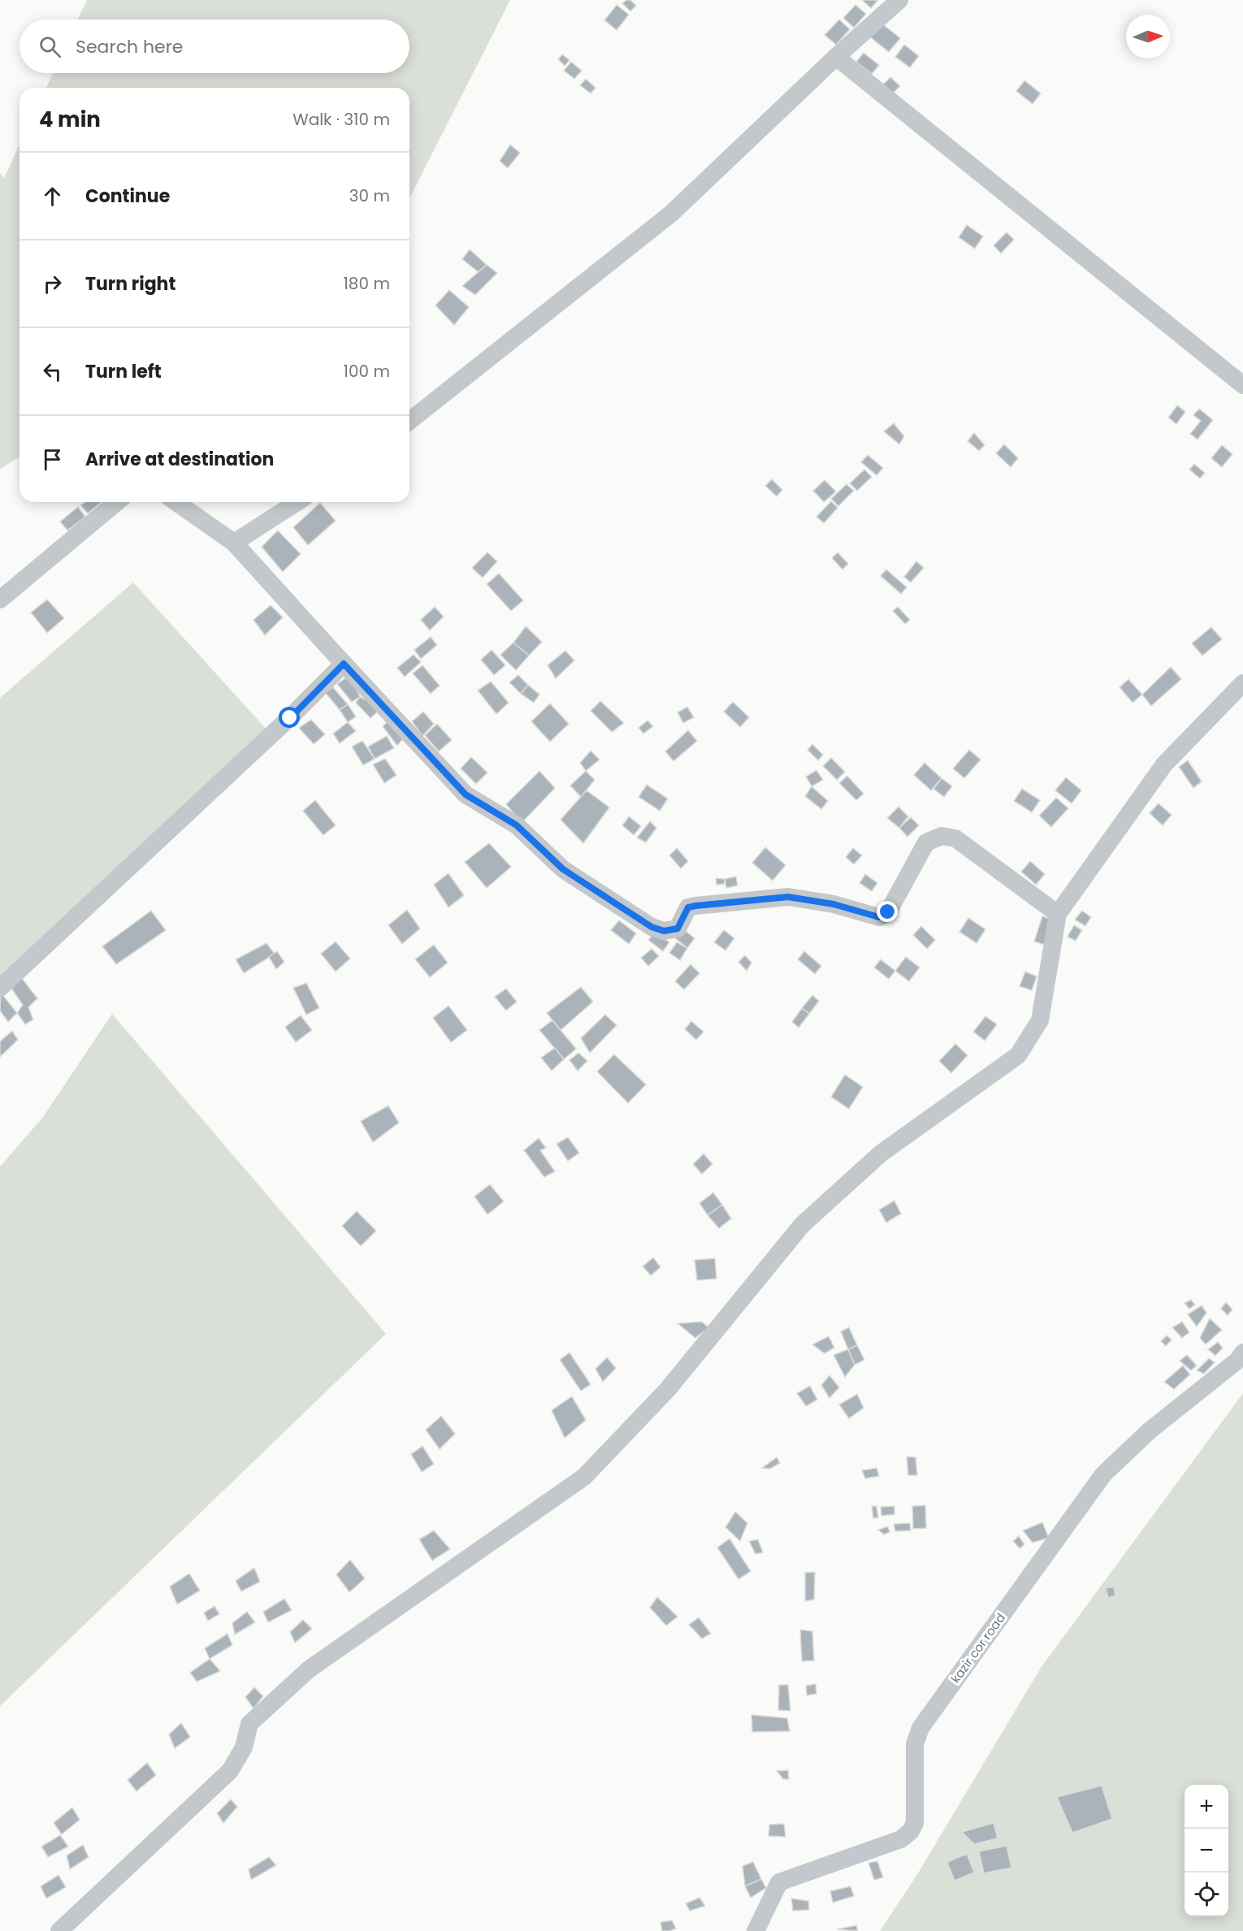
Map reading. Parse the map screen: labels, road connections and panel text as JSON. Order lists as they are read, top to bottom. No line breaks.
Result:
{"streets":{"street":["kazir cor road"]},"north":"right","page":{"search":"Search here","heading":["4 min","Walk · 310 m"],"list":[["Continue","30 m"],["Turn right","180 m"],["Turn left","100 m"],"Arrive at destination"],"map_buttons":["+","−"]}}
